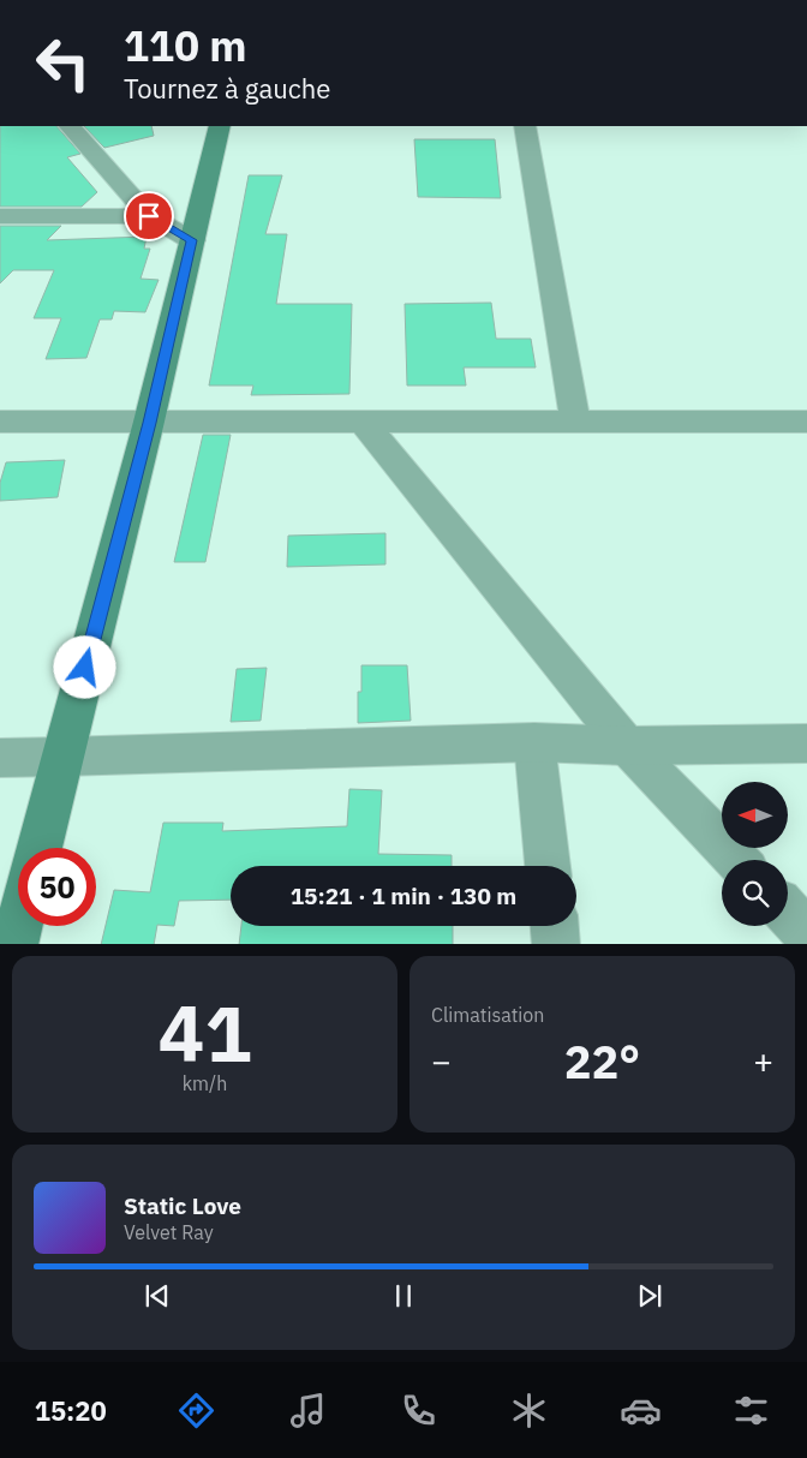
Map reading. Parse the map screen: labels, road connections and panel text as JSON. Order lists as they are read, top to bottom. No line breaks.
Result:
{"north":"left","page":{"turn":["110 m","Tournez à gauche"],"limit":"50","trip":"15:21 · 1 min · 130 m","tile":[["41","km/h"],"Climatisation"],"heat":["−","22°","+"],"song":["Static Love","Velvet Ray"],"tabs":"15:20"}}
